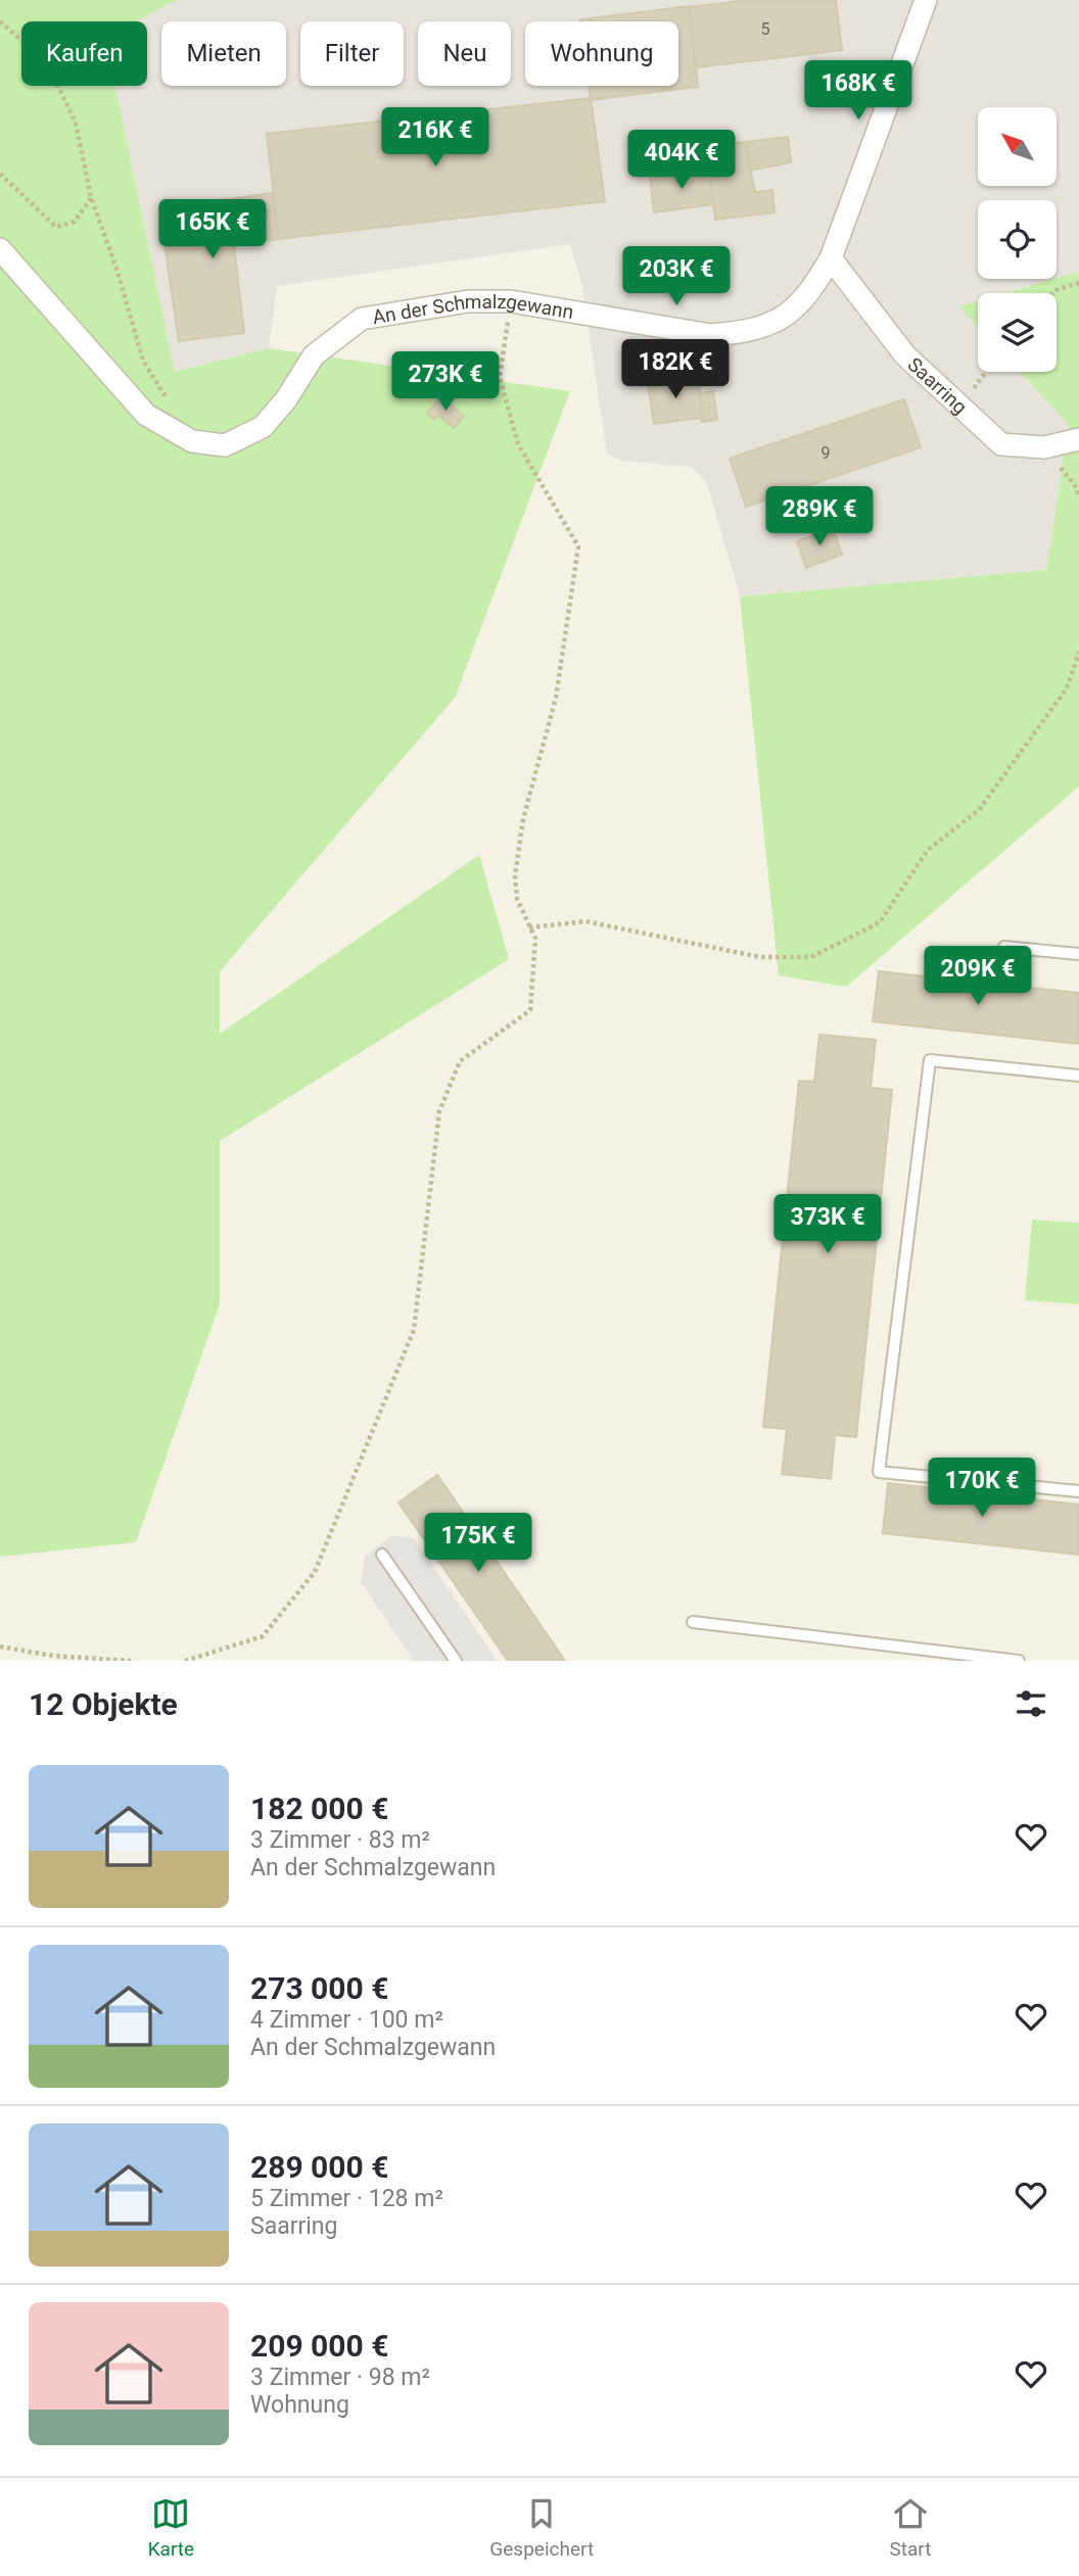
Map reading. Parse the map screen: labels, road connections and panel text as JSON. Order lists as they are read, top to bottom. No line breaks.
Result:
{"streets":{"street":["An der Schmalzgewann","Saarring"]},"crossings":[["An der Schmalzgewann","Saarring"]],"house_numbers":["5","9"],"north":"top left","page":{"chip":["Kaufen","Mieten","Filter","Neu","Wohnung"],"price":["168K €","216K €","404K €","165K €","203K €","182K €","273K €","289K €","209K €","373K €","170K €","175K €"],"heading":"12 Objekte","list":[{"name":"182 000 €","note":"3 Zimmer · 83 m² · An der Schmalzgewann"},{"name":"273 000 €","note":"4 Zimmer · 100 m² · An der Schmalzgewann"},{"name":"289 000 €","note":"5 Zimmer · 128 m² · Saarring"},{"name":"209 000 €","note":"3 Zimmer · 98 m² · Wohnung"}],"tabs":["Karte","Gespeichert","Start"]}}
